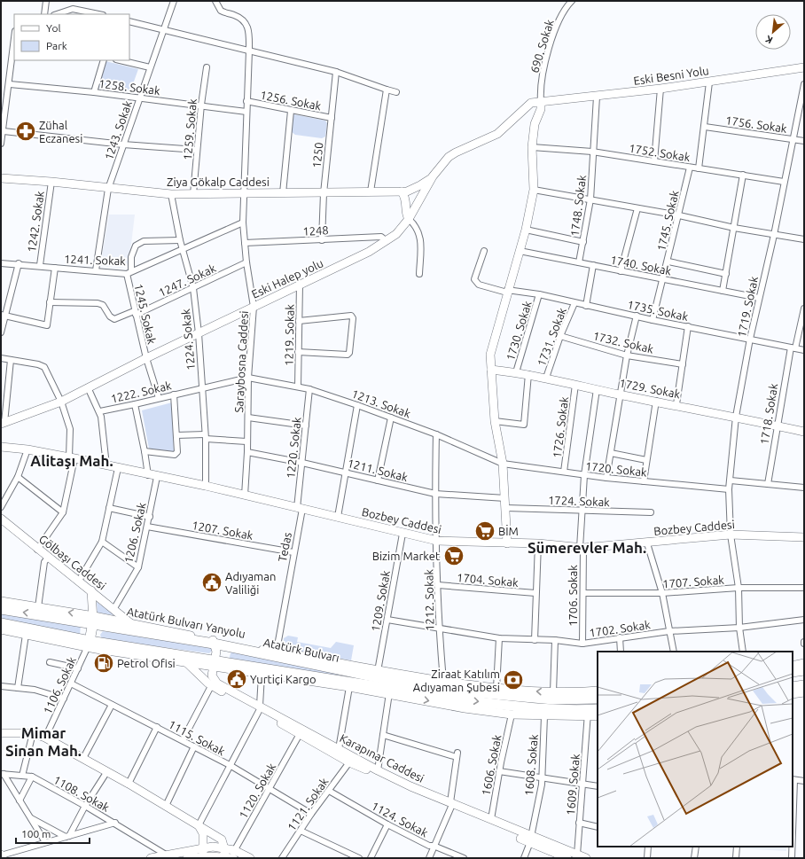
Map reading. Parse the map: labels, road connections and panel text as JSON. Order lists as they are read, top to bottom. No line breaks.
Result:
{"streets":{"highway":["Atatürk Bulvarı"],"street":["690. Sokak","Eski Besni Yolu","1258. Sokak","1256. Sokak","1756. Sokak","1259. Sokak","1243. Sokak","1752. Sokak","1250","Ziya Gökalp Caddesi","1748. Sokak","1745. Sokak","1242. Sokak","1248","1241. Sokak","1740. Sokak","Eski Halep yolu","1247. Sokak","1719. Sokak","1735. Sokak","1245. Sokak","1730. Sokak","1219. Sokak","1731. Sokak","1224. Sokak","1732. Sokak","Saraybosna Caddesi","1729. Sokak","1222. Sokak","1213. Sokak","1718. Sokak","1726. Sokak","1220. Sokak","1720. Sokak","1211. Sokak","1724. Sokak","Bozbey Caddesi","1207. Sokak","1206. Sokak","Tedas","Gölbaşı Caddesi","1704. Sokak","1707. Sokak","1706. Sokak","1212. Sokak","1209. Sokak","Atatürk Bulvarı Yanyolu","1702. Sokak","1106. Sokak","1115. Sokak","Karapınar Caddesi","1606. Sokak","1608. Sokak","1609. Sokak","1120. Sokak","1108. Sokak","1121. Sokak","1124. Sokak"]},"crossings":[["690. Sokak","Eski Besni Yolu"],["690. Sokak","Eski Halep yolu"],["Eski Besni Yolu","1748. Sokak"],["Eski Besni Yolu","Eski Halep yolu"],["1258. Sokak","1259. Sokak"],["1258. Sokak","1243. Sokak"],["1258. Sokak","Saraybosna Caddesi"],["1256. Sokak","1250"],["1256. Sokak","Saraybosna Caddesi"],["1756. Sokak","1719. Sokak"],["1259. Sokak","Ziya Gökalp Caddesi"],["1243. Sokak","Ziya Gökalp Caddesi"],["1243. Sokak","1241. Sokak"],["1752. Sokak","1748. Sokak"],["1752. Sokak","1745. Sokak"],["1752. Sokak","1719. Sokak"],["1250","Ziya Gökalp Caddesi"],["1250","1248"],["Ziya Gökalp Caddesi","1242. Sokak"],["Ziya Gökalp Caddesi","Eski Halep yolu"],["Ziya Gökalp Caddesi","1224. Sokak"],["Ziya Gökalp Caddesi","Saraybosna Caddesi"],["1748. Sokak","1740. Sokak"],["1745. Sokak","1740. Sokak"],["1745. Sokak","1735. Sokak"],["1242. Sokak","1241. Sokak"],["1248","Eski Halep yolu"],["1248","Saraybosna Caddesi"],["1241. Sokak","1245. Sokak"],["1241. Sokak","1224. Sokak"],["1241. Sokak","Saraybosna Caddesi"],["1740. Sokak","1719. Sokak"],["Eski Halep yolu","1245. Sokak"],["Eski Halep yolu","1219. Sokak"],["Eski Halep yolu","1224. Sokak"],["Eski Halep yolu","Saraybosna Caddesi"],["1247. Sokak","1245. Sokak"],["1247. Sokak","1224. Sokak"],["1247. Sokak","Saraybosna Caddesi"],["1719. Sokak","1735. Sokak"],["1719. Sokak","1729. Sokak"],["1719. Sokak","1720. Sokak"],["1719. Sokak","Bozbey Caddesi"],["1719. Sokak","1707. Sokak"],["1719. Sokak","1702. Sokak"],["1735. Sokak","1730. Sokak"],["1735. Sokak","1731. Sokak"],["1735. Sokak","1718. Sokak"],["1245. Sokak","1224. Sokak"],["1245. Sokak","1222. Sokak"],["1730. Sokak","1729. Sokak"],["1219. Sokak","1213. Sokak"],["1731. Sokak","1732. Sokak"],["1731. Sokak","1729. Sokak"],["1224. Sokak","1222. Sokak"],["1224. Sokak","Bozbey Caddesi"],["Saraybosna Caddesi","1222. Sokak"],["Saraybosna Caddesi","1213. Sokak"],["Saraybosna Caddesi","1211. Sokak"],["Saraybosna Caddesi","Bozbey Caddesi"],["1729. Sokak","1718. Sokak"],["1729. Sokak","1726. Sokak"],["1222. Sokak","1213. Sokak"],["1213. Sokak","1220. Sokak"],["1213. Sokak","1720. Sokak"],["1213. Sokak","1212. Sokak"],["1726. Sokak","1720. Sokak"],["1220. Sokak","1211. Sokak"],["1220. Sokak","Bozbey Caddesi"],["1220. Sokak","Tedas"],["1211. Sokak","1212. Sokak"],["Bozbey Caddesi","1206. Sokak"],["Bozbey Caddesi","Tedas"],["Bozbey Caddesi","1706. Sokak"],["Bozbey Caddesi","1212. Sokak"],["Bozbey Caddesi","1209. Sokak"],["1207. Sokak","1206. Sokak"],["1207. Sokak","Tedas"],["1206. Sokak","Gölbaşı Caddesi"],["Tedas","Atatürk Bulvarı Yanyolu"],["Gölbaşı Caddesi","Atatürk Bulvarı Yanyolu"],["1704. Sokak","1212. Sokak"],["1707. Sokak","1706. Sokak"],["1706. Sokak","1702. Sokak"],["1212. Sokak","Atatürk Bulvarı Yanyolu"],["1212. Sokak","1702. Sokak"],["1209. Sokak","Atatürk Bulvarı Yanyolu"],["1209. Sokak","1702. Sokak"],["Atatürk Bulvarı Yanyolu","Atatürk Bulvarı"],["Atatürk Bulvarı Yanyolu","Karapınar Caddesi"],["Atatürk Bulvarı","1106. Sokak"],["Atatürk Bulvarı","Karapınar Caddesi"],["Atatürk Bulvarı","1609. Sokak"],["1106. Sokak","1115. Sokak"],["1115. Sokak","1120. Sokak"],["1115. Sokak","1121. Sokak"],["Karapınar Caddesi","1606. Sokak"],["Karapınar Caddesi","1608. Sokak"],["Karapınar Caddesi","1609. Sokak"],["Karapınar Caddesi","1120. Sokak"],["Karapınar Caddesi","1121. Sokak"],["1121. Sokak","1124. Sokak"]],"districts":["Alitaşı Mah.","Sümerevler Mah.","Mimar Sinan Mah."],"places":{"pharmacy":["Zühal Eczanesi"],"supermarket":["BİM","Bizim Market"],"public building":["Adıyaman Valiliği","Yurtiçi Kargo"],"fuel station":["Petrol Ofisi"],"bank":["Ziraat Katılım Adıyaman Şubesi"]},"legend":["Yol","Park"],"scale_bar":"100 m","north":"bottom left"}
